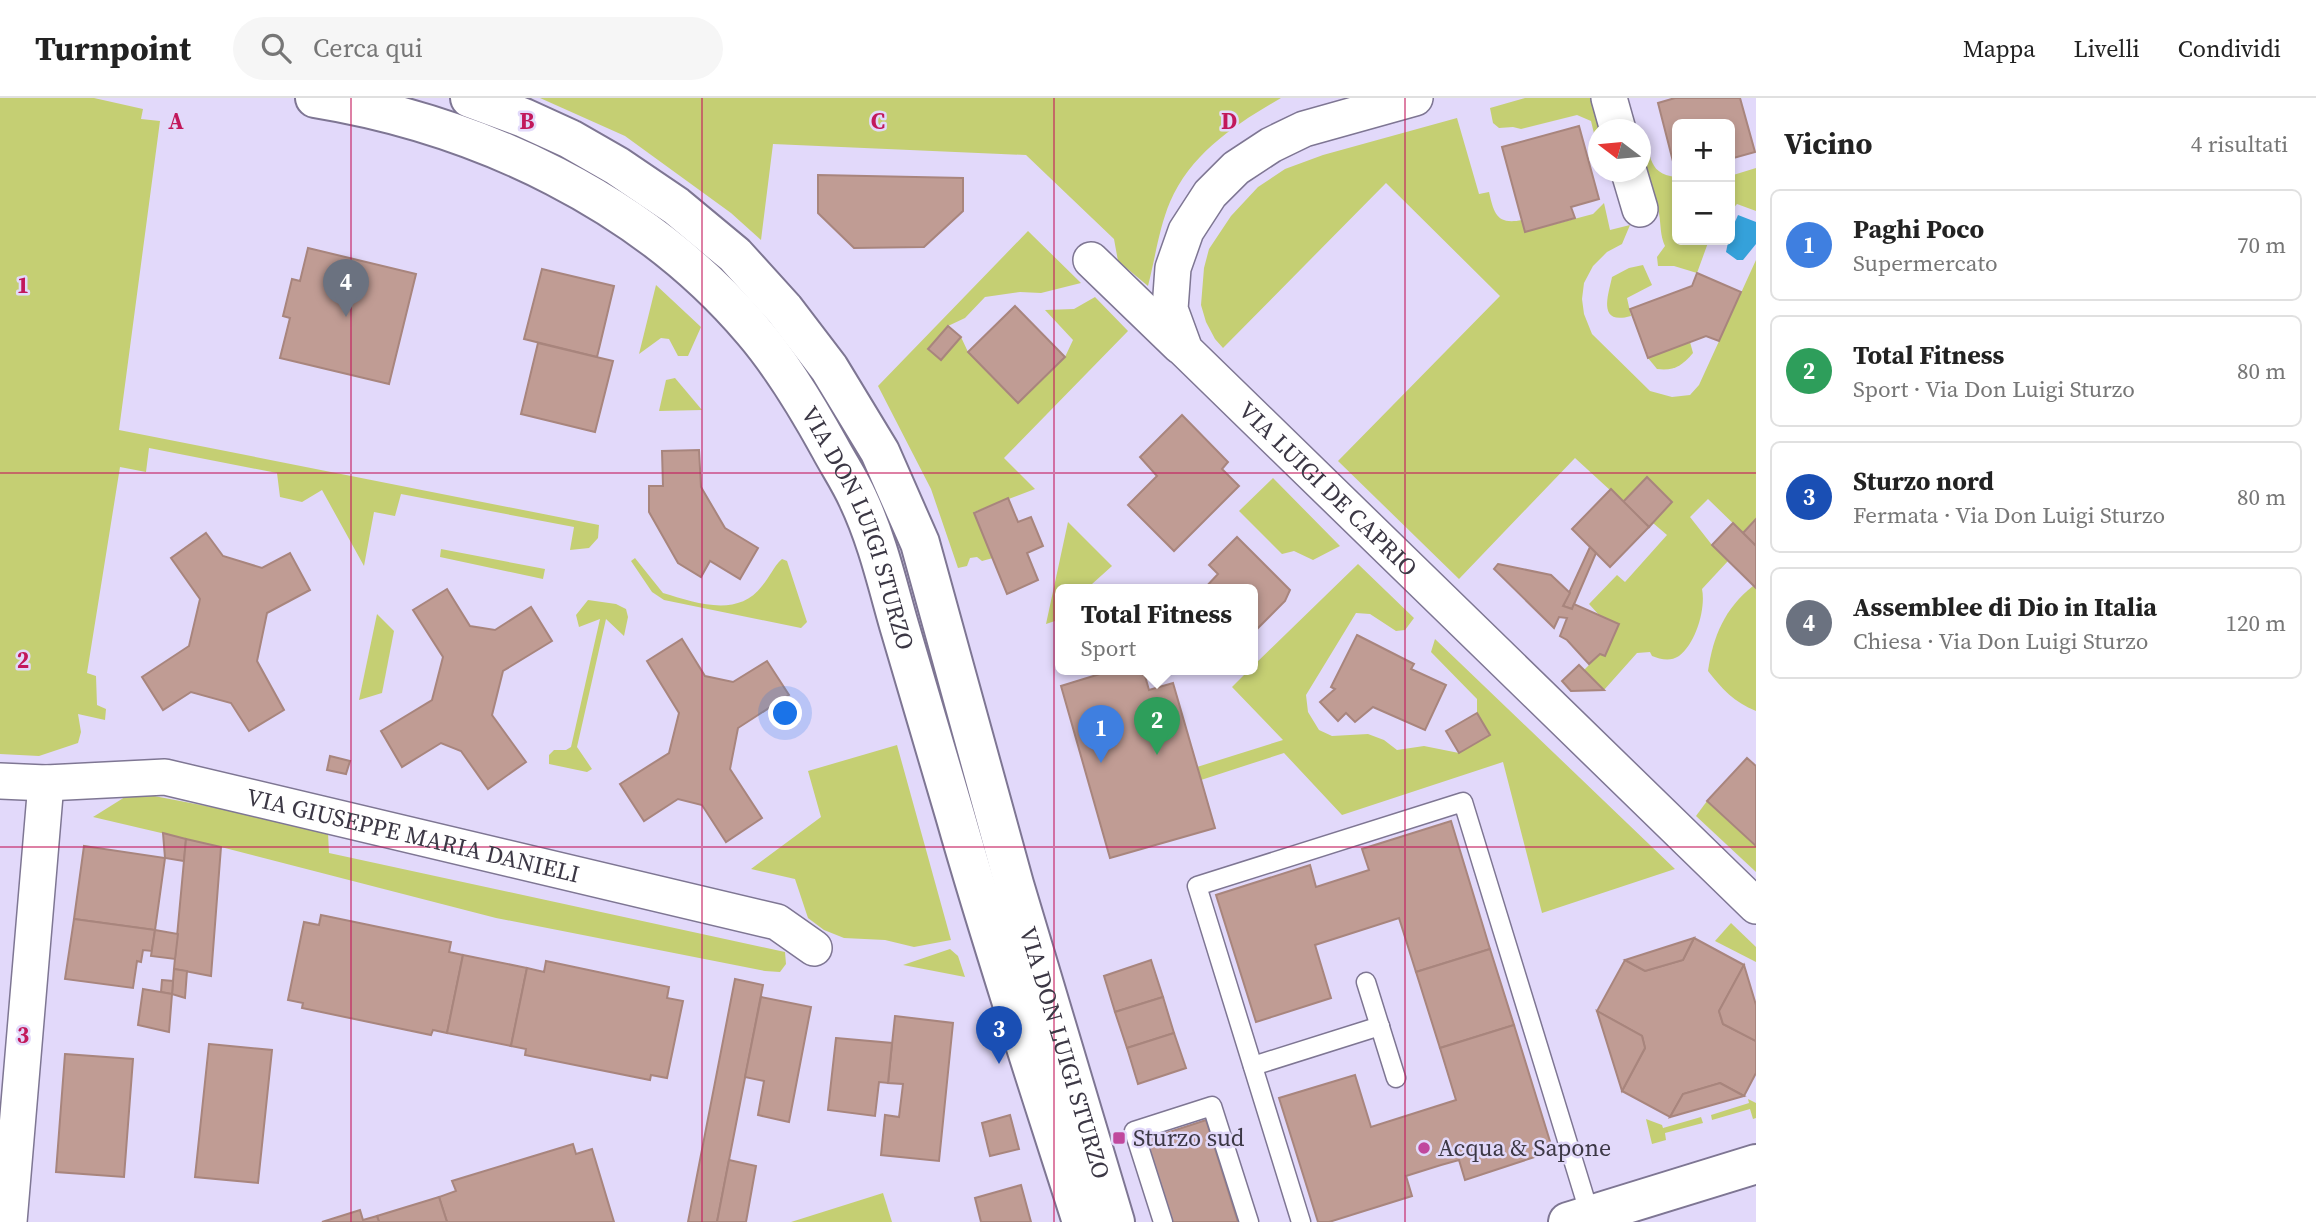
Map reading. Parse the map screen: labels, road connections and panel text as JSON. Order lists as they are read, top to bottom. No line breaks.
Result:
{"streets":{"street":["VIA LUIGI DE CAPRIO","VIA DON LUIGI STURZO","VIA GIUSEPPE MARIA DANIELI"]},"places":{"transit":["Sturzo sud"],"other":["Acqua & Sapone"]},"north":"left","page":{"header":"Turnpoint","search":"Cerca qui","nav":["Mappa","Livelli","Condividi"],"heading":["Vicino","4 risultati"],"map_buttons":["+","−"],"list":[{"mark":"1","name":"Paghi Poco","note":"Supermercato","value":"70 m"},{"mark":"2","name":"Total Fitness","note":"Sport · Via Don Luigi Sturzo","value":"80 m"},{"mark":"3","name":"Sturzo nord","note":"Fermata · Via Don Luigi Sturzo","value":"80 m"},{"mark":"4","name":"Assemblee di Dio in Italia","note":"Chiesa · Via Don Luigi Sturzo","value":"120 m"}],"pins":["4","2","1","3"],"popup":["Total Fitness","Sport"]},"grid":{"columns":["A","B","C","D"],"rows":["1","2","3"]}}
